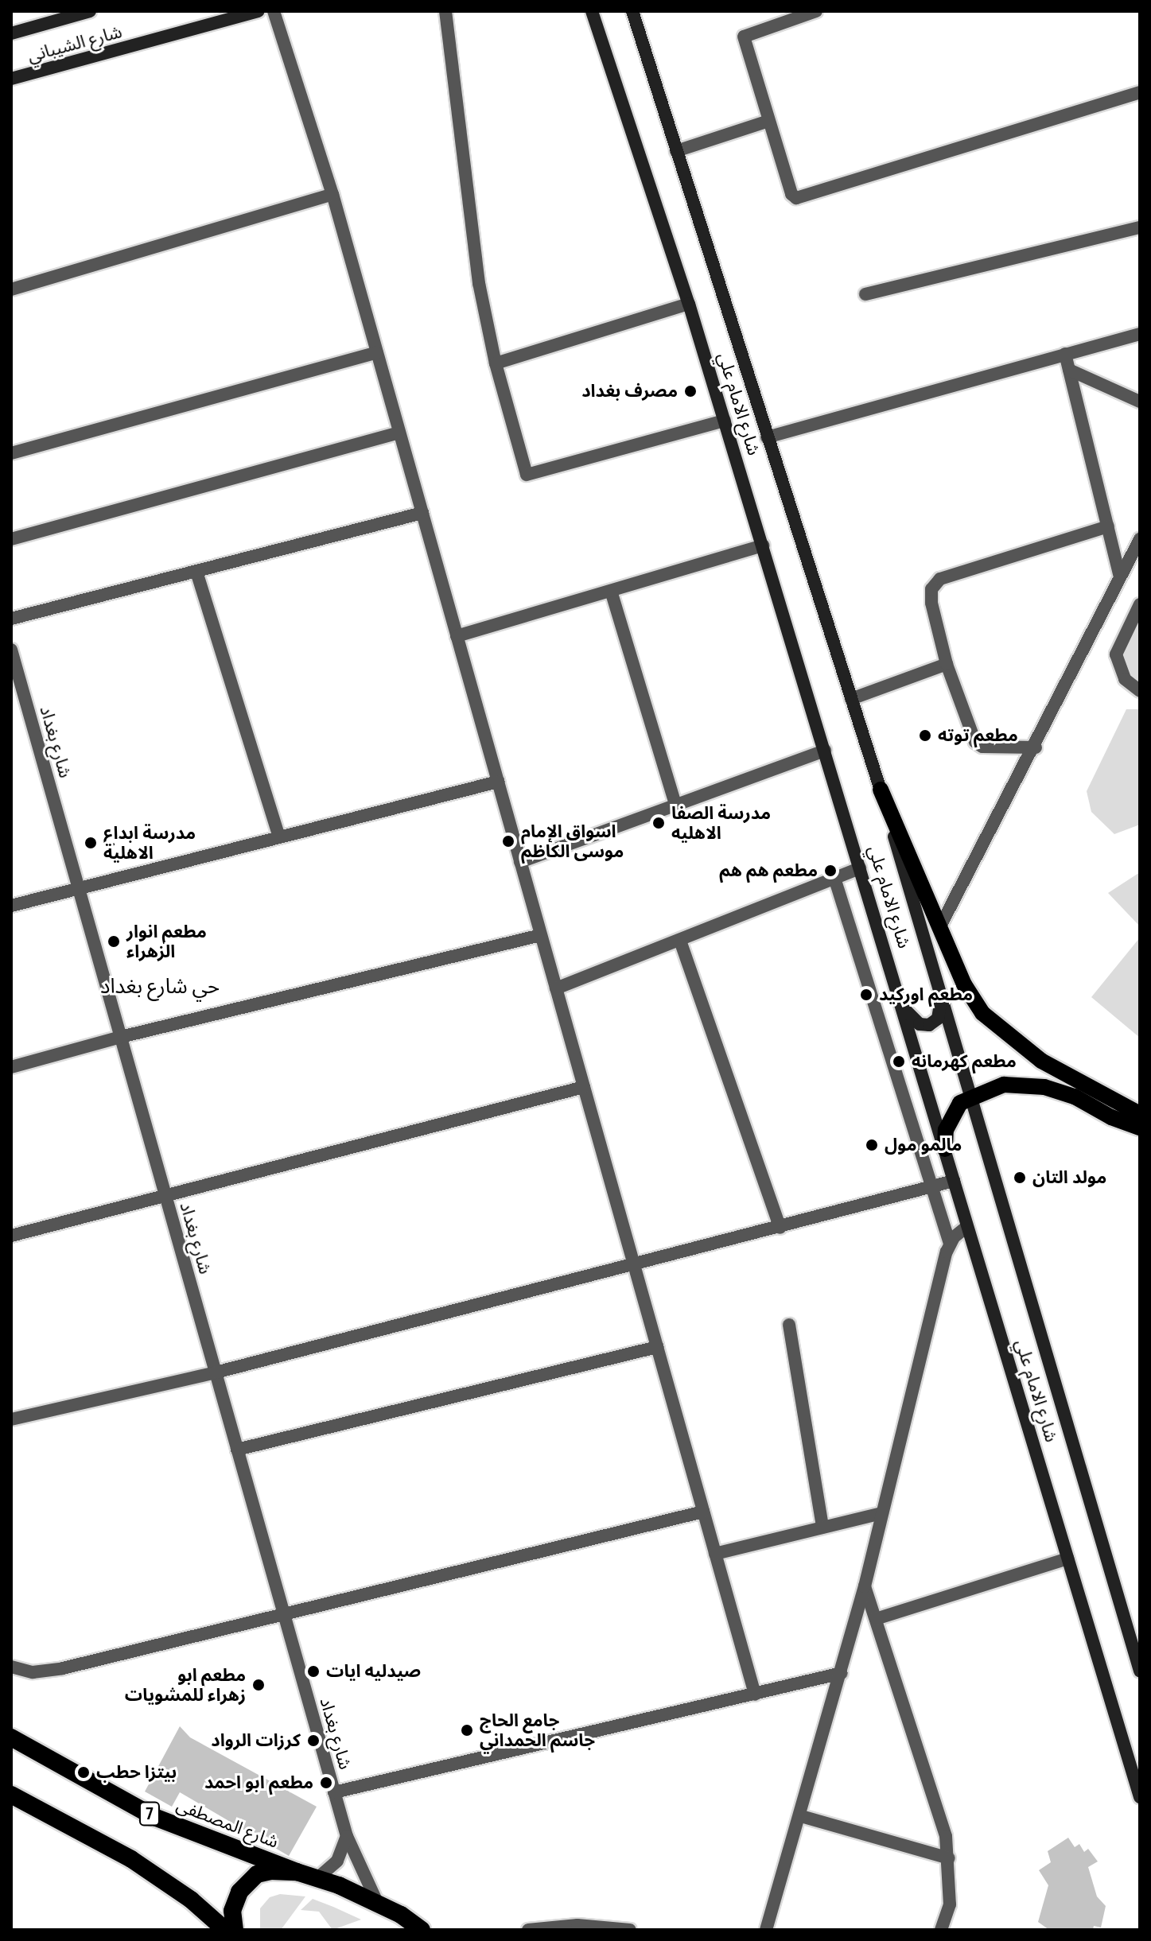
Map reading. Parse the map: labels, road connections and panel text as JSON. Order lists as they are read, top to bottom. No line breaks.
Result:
{"streets":{"highway":["7","شارع المصطفى"],"main road":["شارع الشيباني","شارع الامام علي"],"street":["شارع بغداد"]},"crossings":[["شارع بغداد","7"],["7","شارع المصطفى"]],"districts":["حي شارع بغداد"],"places":["مصرف بغداد","مطعم توته","مدرسة الصفا الاهليه","اسواق الإمام موسى الكاظم","مدرسة ابداع الاهلية","مطعم هم هم","مطعم انوار الزهراء","مطعم اوركيد","مطعم كهرمانه","مالمو مول","مولد التان","صيدليه ايات","مطعم ابو زهراء للمشويات","جامع الحاج جاسم الحمداني","كرزات الرواد","بيتزا حطب","مطعم ابو احمد"]}
